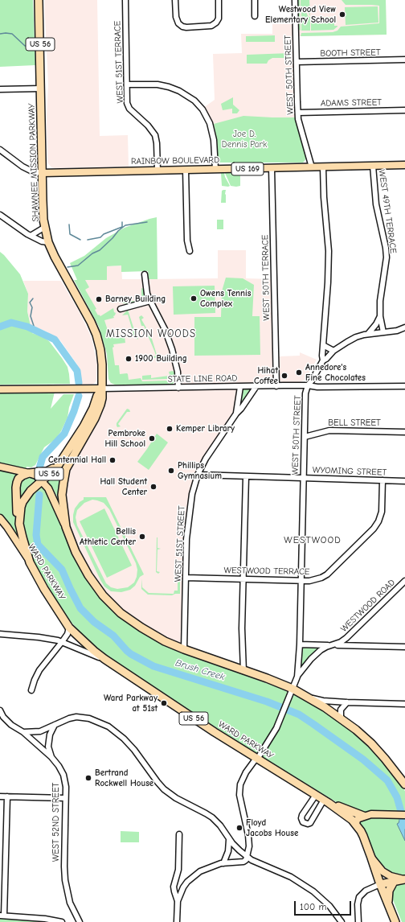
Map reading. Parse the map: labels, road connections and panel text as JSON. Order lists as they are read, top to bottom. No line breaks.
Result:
{"streets":{"highway":["US 56","SHAWNEE MISSION PARKWAY","WARD PARKWAY"],"main road":["RAINBOW BOULEVARD","US 169","STATE LINE ROAD"],"street":["BOOTH STREET","WEST 51ST TERRACE","WEST 50TH STREET","ADAMS STREET","WEST 49TH TERRACE","WEST 50TH TERRACE","BELL STREET","WYOMING STREET","WEST 51ST STREET","WESTWOOD TERRACE","WESTWOOD ROAD","WEST 52ND STREET"]},"crossings":[["US 56","WEST 50TH STREET"],["US 56","SHAWNEE MISSION PARKWAY"],["US 56","STATE LINE ROAD"],["US 56","WEST 51ST STREET"],["US 56","WARD PARKWAY"],["BOOTH STREET","WEST 50TH STREET"],["WEST 51ST TERRACE","RAINBOW BOULEVARD"],["WEST 50TH STREET","ADAMS STREET"],["WEST 50TH STREET","RAINBOW BOULEVARD"],["WEST 50TH STREET","STATE LINE ROAD"],["WEST 50TH STREET","BELL STREET"],["WEST 50TH STREET","WYOMING STREET"],["WEST 50TH STREET","WESTWOOD TERRACE"],["WEST 50TH STREET","WARD PARKWAY"],["WEST 50TH STREET","WESTWOOD ROAD"],["RAINBOW BOULEVARD","SHAWNEE MISSION PARKWAY"],["RAINBOW BOULEVARD","WEST 49TH TERRACE"],["RAINBOW BOULEVARD","WEST 50TH TERRACE"],["SHAWNEE MISSION PARKWAY","STATE LINE ROAD"],["WEST 50TH TERRACE","STATE LINE ROAD"],["STATE LINE ROAD","WEST 51ST STREET"],["WYOMING STREET","WEST 51ST STREET"],["WYOMING STREET","WESTWOOD TERRACE"],["WEST 51ST STREET","WESTWOOD TERRACE"]],"districts":["MISSION WOODS","WESTWOOD"],"water":["Brush Creek"],"parks":["Joe D. Dennis Park"],"places":["Westwood View Elementary School","Owens Tennis Complex","Barney Building","1900 Building","Annedore's Fine Chocolates","Hihat Coffee","Kemper Library","Pembroke Hill School","Centennial Hall","Phillips Gymnasium","Hall Student Center","Bellis Athletic Center","Ward Parkway at 51st","Bertrand Rockwell House","Floyd Jacobs House"],"scale_bar":"100 m"}
